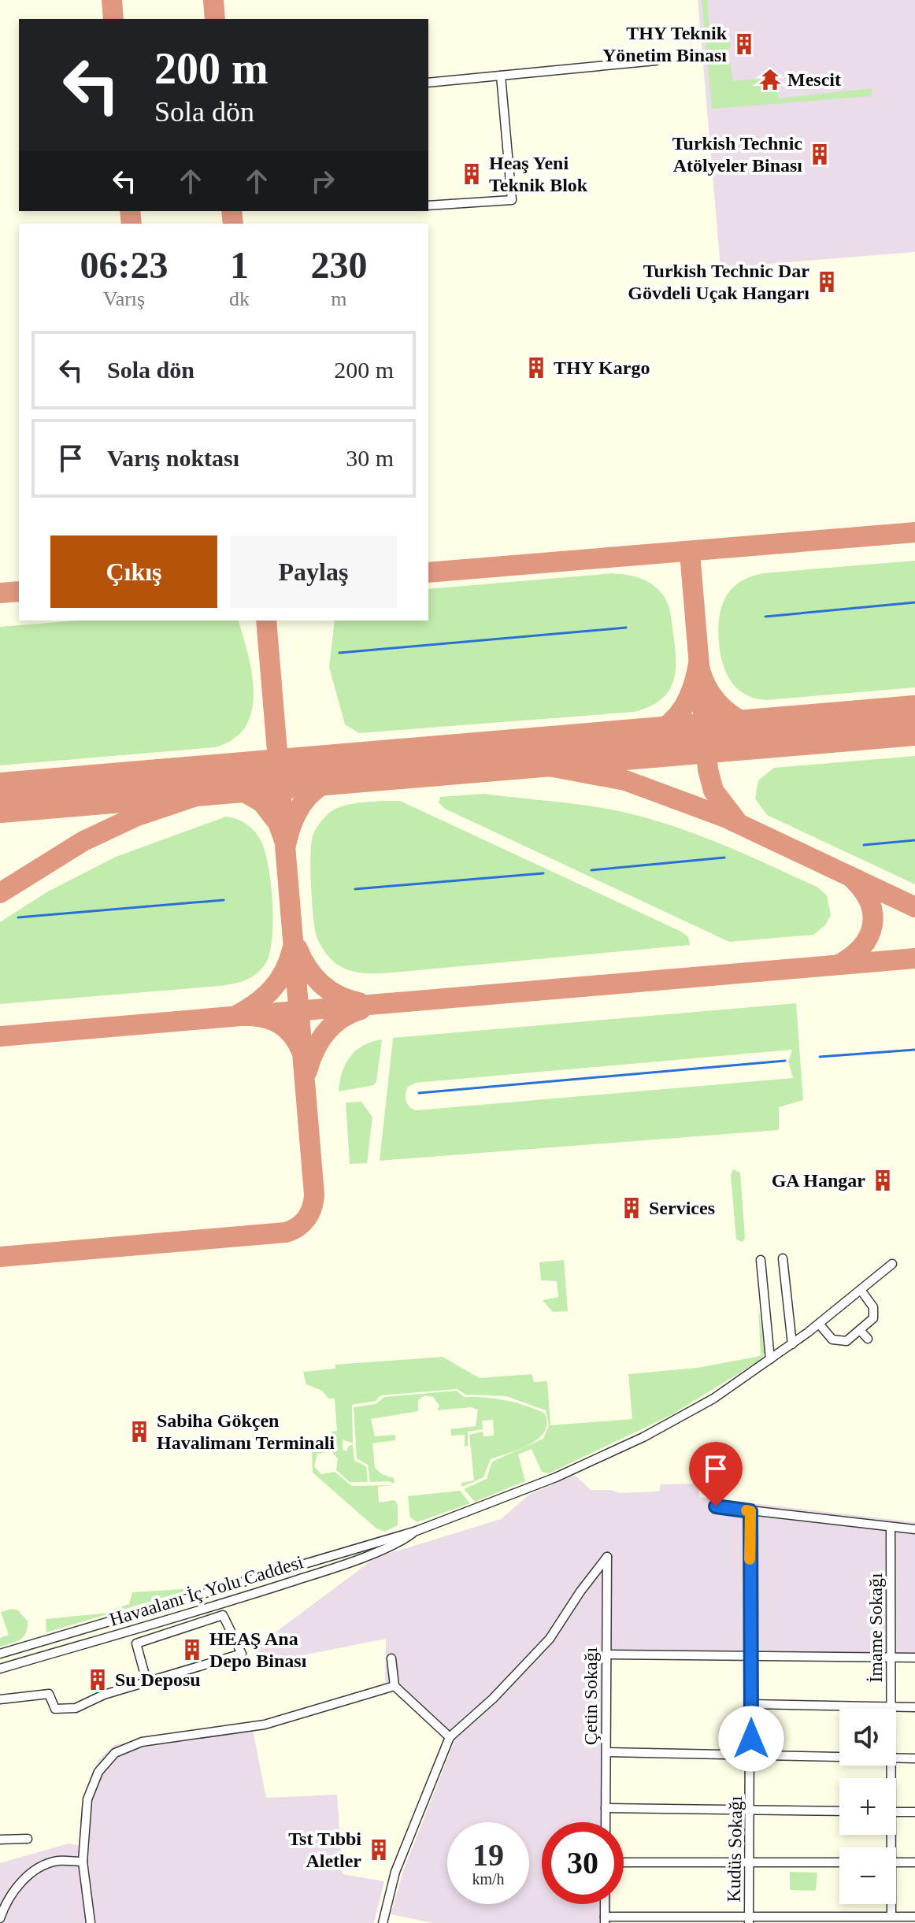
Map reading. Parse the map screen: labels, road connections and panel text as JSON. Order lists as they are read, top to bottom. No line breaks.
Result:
{"streets":{"street":["Havaalanı İç Yolu Caddesi","İmame Sokağı","Çetin Sokağı","Kudüs Sokağı"]},"places":{"building":["THY Teknik Yönetim Binası","Turkish Technic Atölyeler Binası","Heaş Yeni Teknik Blok","Turkish Technic Dar Gövdeli Uçak Hangarı","THY Kargo","GA Hangar","Services","Sabiha Gökçen Havalimanı Terminali","HEAŞ Ana Depo Binası","Su Deposu","Tst Tıbbi Aletler"],"temple":["Mescit"]},"page":{"turn":["200 m","Sola dön"],"eta":["06:23","Varış","1","dk","230","m"],"list":[{"name":"Sola dön","value":"200 m"},{"name":"Varış noktası","value":"30 m"}],"buttons":["Çıkış","Paylaş"],"map_buttons":["+","−"],"speed":"19 km/h","limit":"30"}}
